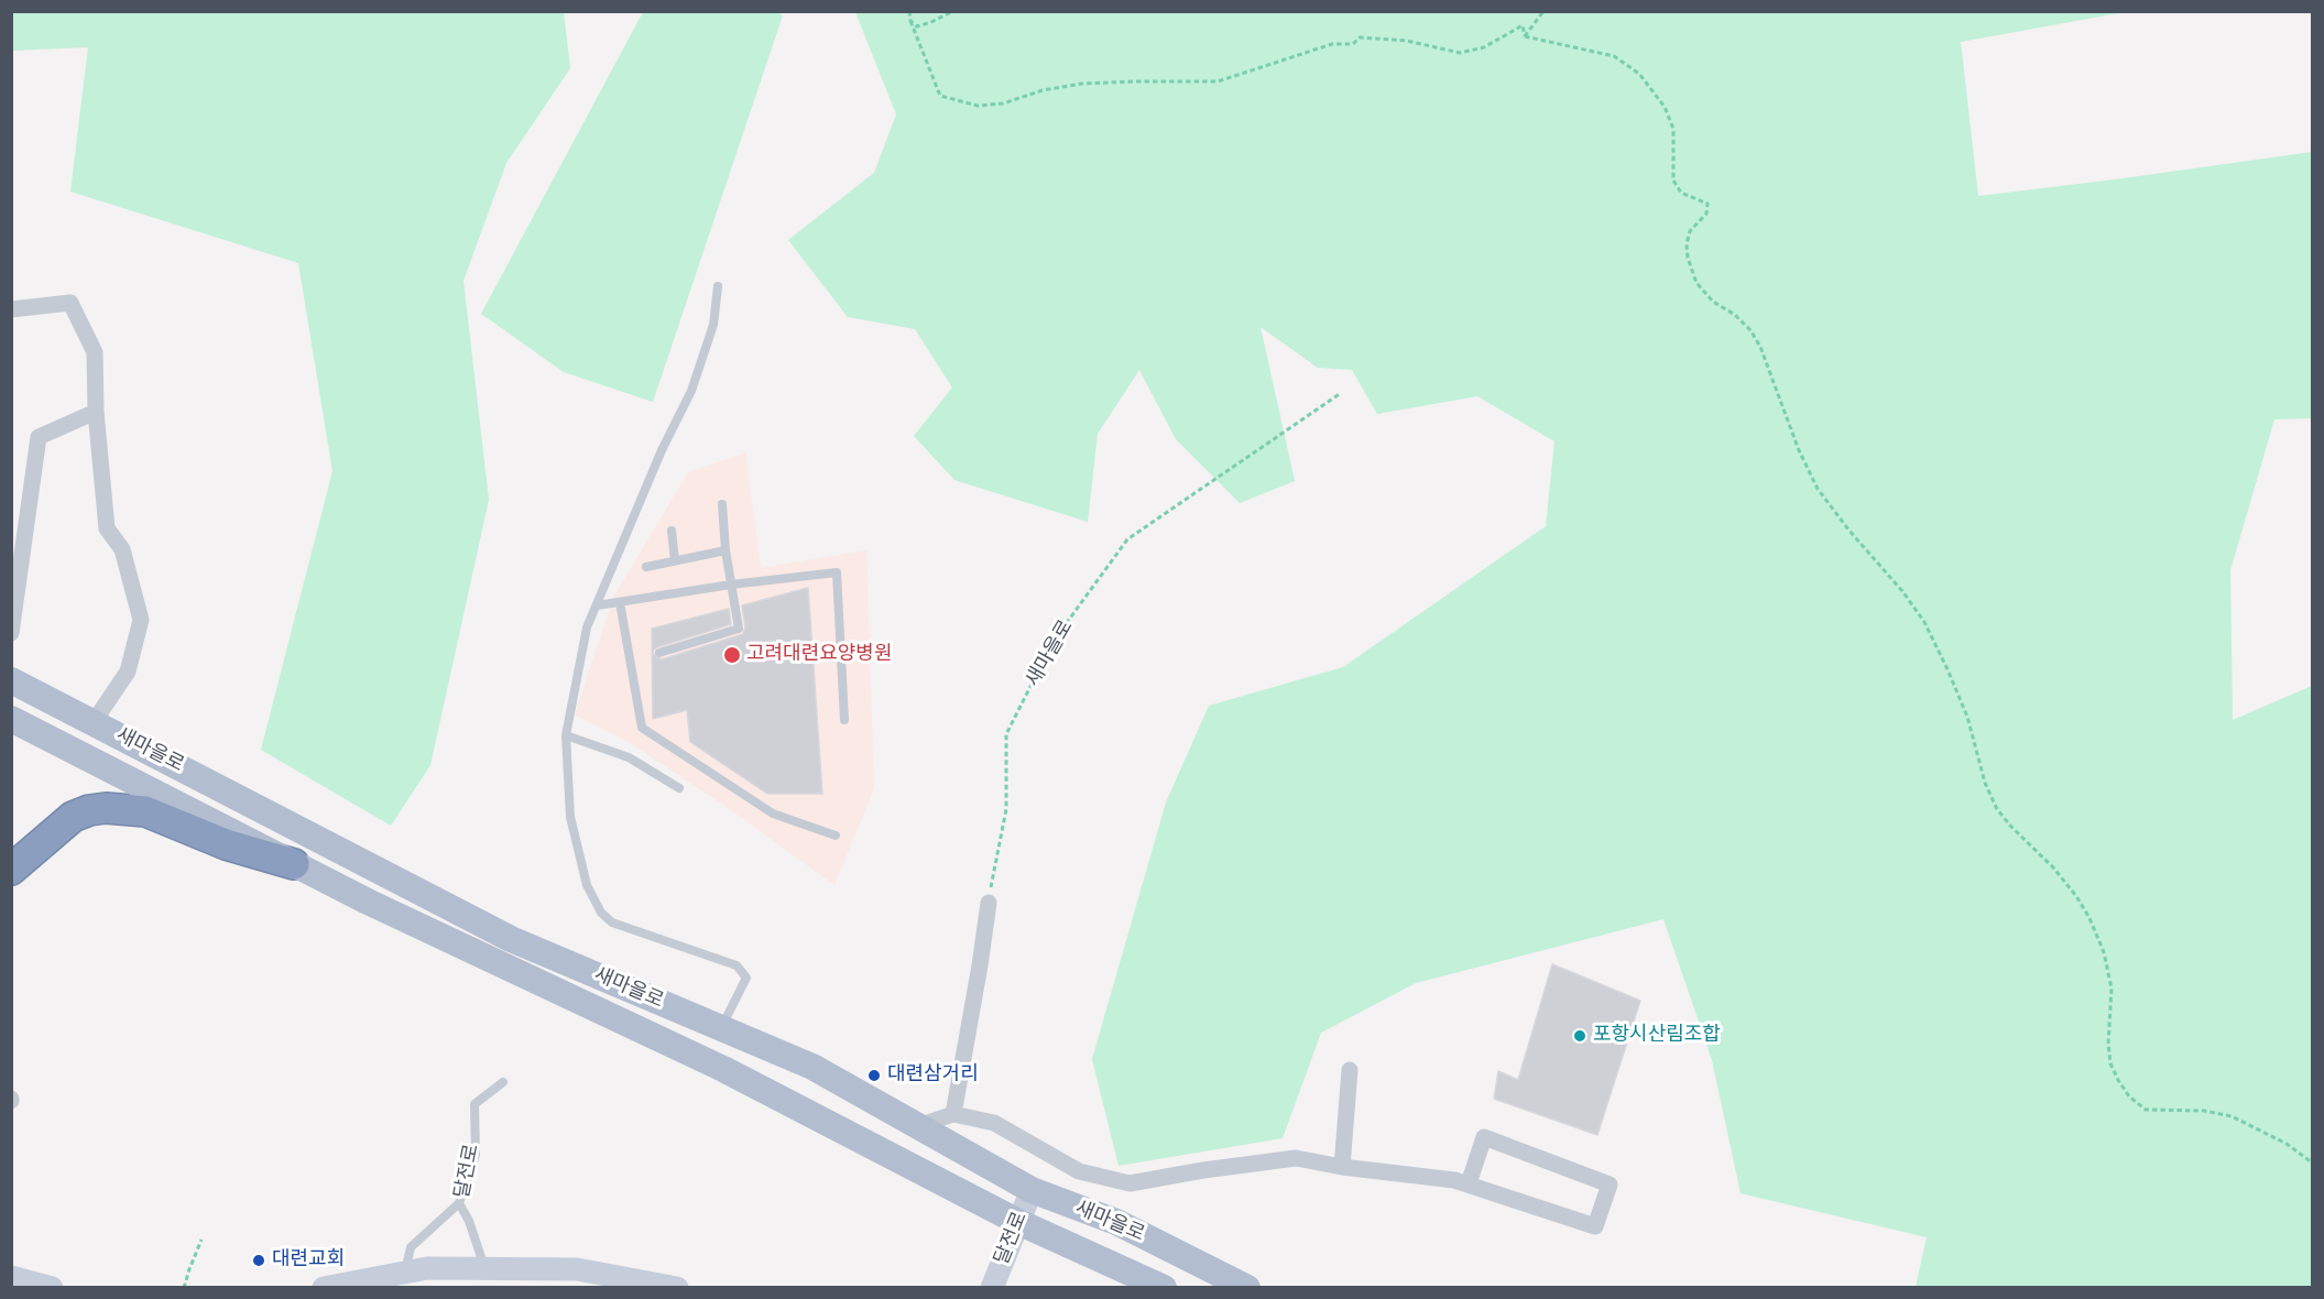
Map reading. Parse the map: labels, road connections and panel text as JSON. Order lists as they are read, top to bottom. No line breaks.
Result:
{"streets":{"main road":["새마을로"],"street":["달전로"]},"crossings":[["새마을로","달전로"]],"places":["고려대련요양병원","포항시산림조합","대련삼거리","대련교회"]}
